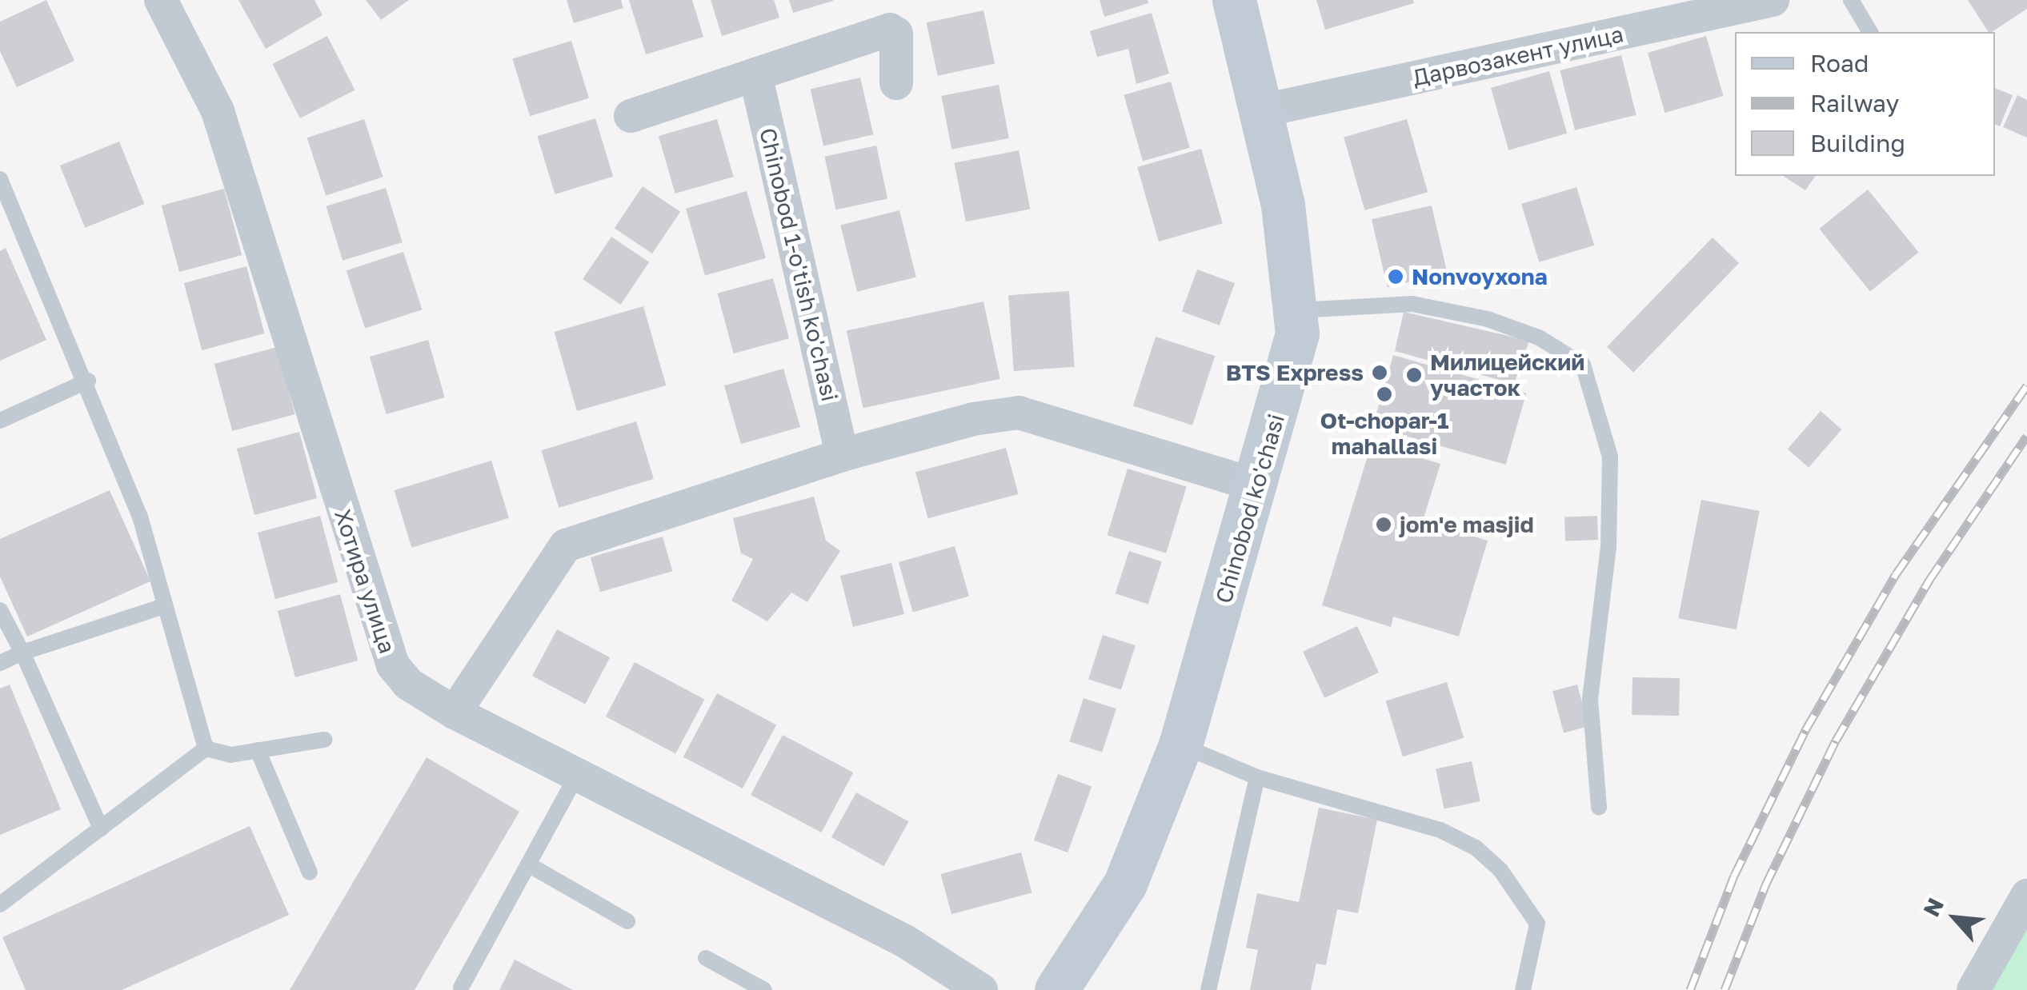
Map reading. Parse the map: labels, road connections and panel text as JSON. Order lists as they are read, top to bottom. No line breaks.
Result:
{"streets":{"main road":["Chinobod ko'chasi"],"street":["Дарвозакент улица","Chinobod 1-o'tish ko'chasi","Хотира улица"]},"crossings":[["Дарвозакент улица","Chinobod ko'chasi"]],"places":["Nonvoyxona","BTS Express","Милицейский участок","Ot-chopar-1 mahallasi","jom'e masjid"],"legend":["Road","Railway","Building"],"north":"top left"}
